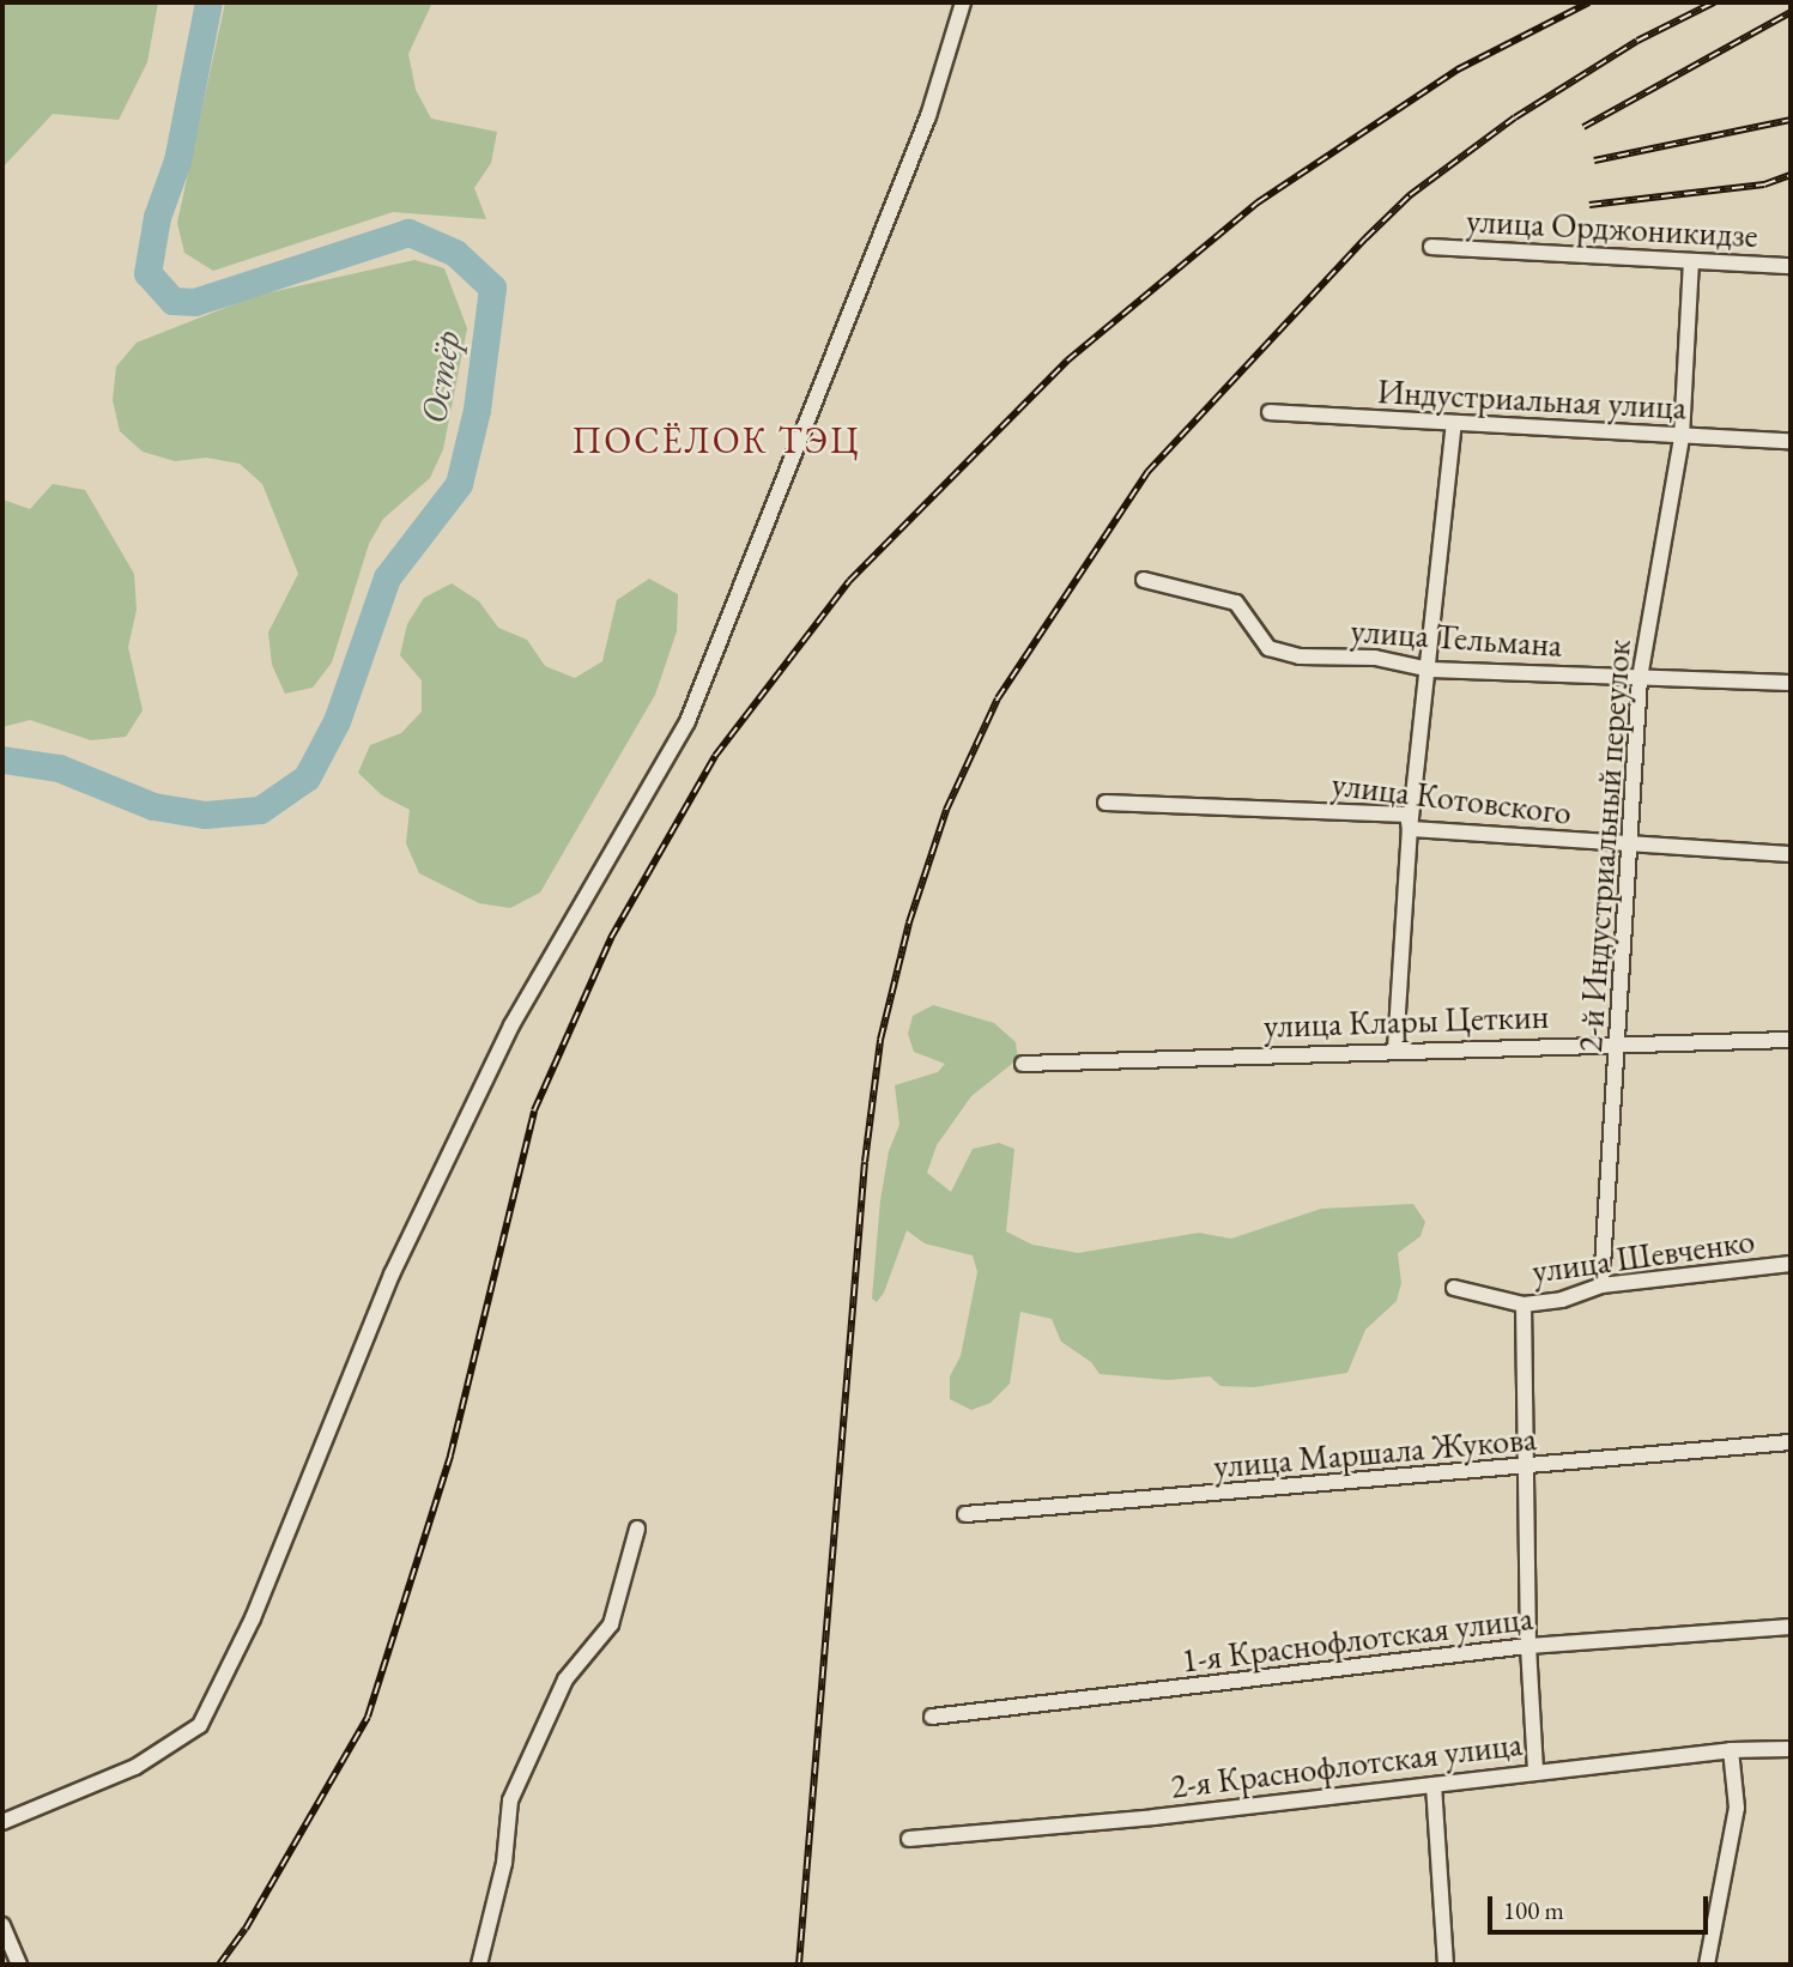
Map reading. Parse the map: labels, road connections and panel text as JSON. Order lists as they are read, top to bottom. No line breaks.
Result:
{"streets":{"street":["улица Орджоникидзе","Индустриальная улица","улица Тельмана","улица Котовского","2-й Индустриальный переулок","улица Клары Цеткин","улица Шевченко","улица Маршала Жукова","1-я Краснофлотская улица","2-я Краснофлотская улица"]},"crossings":[["улица Орджоникидзе","2-й Индустриальный переулок"],["Индустриальная улица","2-й Индустриальный переулок"],["улица Тельмана","2-й Индустриальный переулок"],["улица Котовского","2-й Индустриальный переулок"],["2-й Индустриальный переулок","улица Клары Цеткин"],["2-й Индустриальный переулок","улица Шевченко"]],"districts":["ПОСЁЛОК ТЭЦ"],"water":["Остёр"],"scale_bar":"100 m"}
